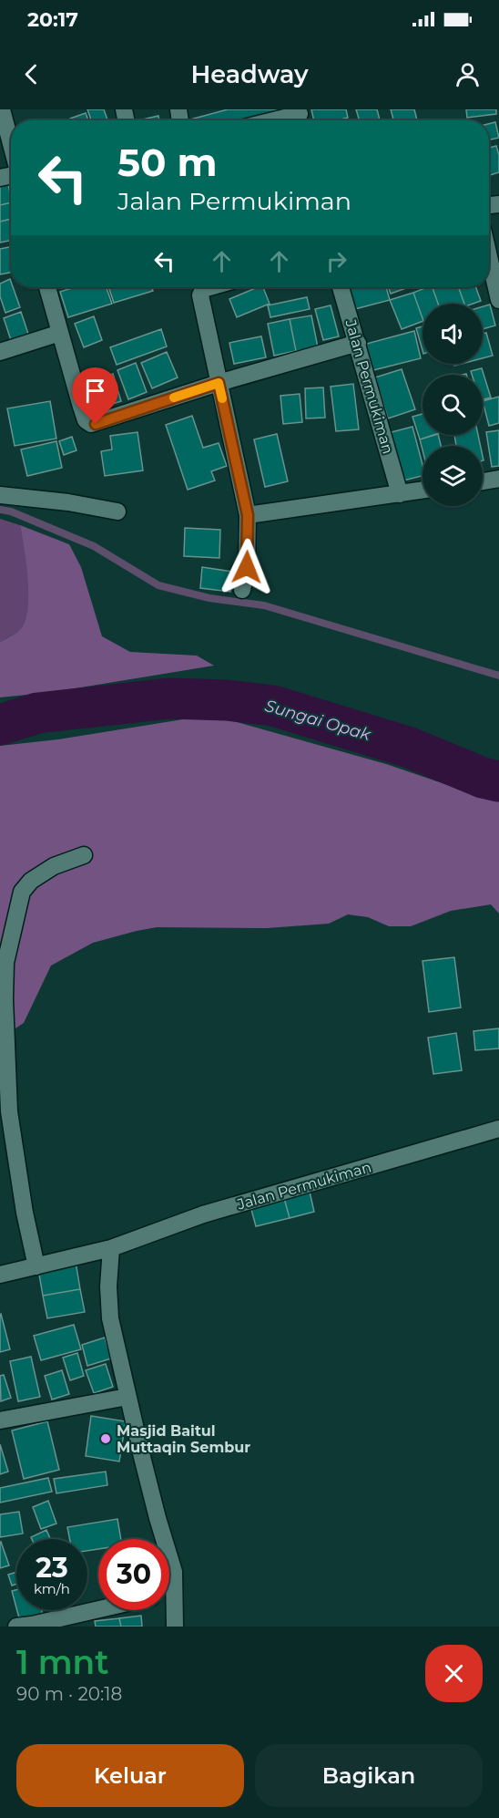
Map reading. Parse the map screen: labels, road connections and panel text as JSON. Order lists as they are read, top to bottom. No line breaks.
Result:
{"streets":{"street":["Jalan Permukiman"]},"water":["Sungai Opak"],"places":["Masjid Baitul Muttaqin Sembur"],"page":{"status":"20:17","header":"Headway","turn":["50 m","Jalan Permukiman"],"speed":"23 km/h","limit":"30","heading":["1 mnt","90 m · 20:18"],"buttons":["Keluar","Bagikan"]}}
